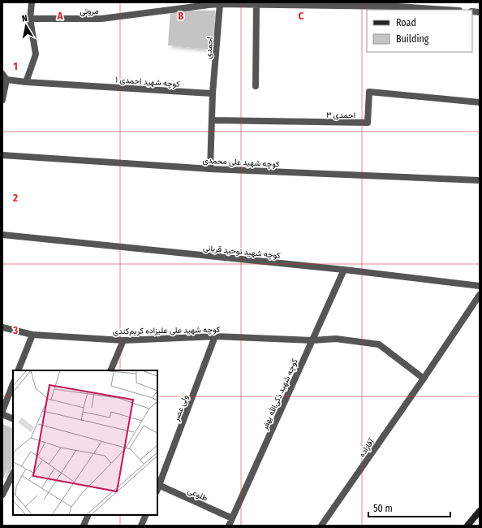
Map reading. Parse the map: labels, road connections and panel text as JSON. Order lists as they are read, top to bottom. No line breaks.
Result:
{"streets":{"street":["مروتی","احمدی","کوچه شهید احمدی ۱","احمدی ۳","کوچه شهید علی محمدی","کوچه شهید توحید قربانی","کوچه شهید علی علیزاده کریم‌کندی","کوچه شهید ذکی‌الله بهفر","ولی عصر","آقازاده","طلوعی"]},"crossings":[["مروتی","احمدی"],["احمدی","کوچه شهید احمدی ۱"],["کوچه شهید توحید قربانی","کوچه شهید ذکی‌الله بهفر"],["کوچه شهید علی علیزاده کریم‌کندی","کوچه شهید ذکی‌الله بهفر"],["کوچه شهید علی علیزاده کریم‌کندی","ولی عصر"],["کوچه شهید ذکی‌الله بهفر","طلوعی"],["ولی عصر","طلوعی"]],"legend":["Road","Building"],"scale_bar":"50 m","north":"top","grid":{"columns":["A","B","C"],"rows":["1","2","3"]}}
